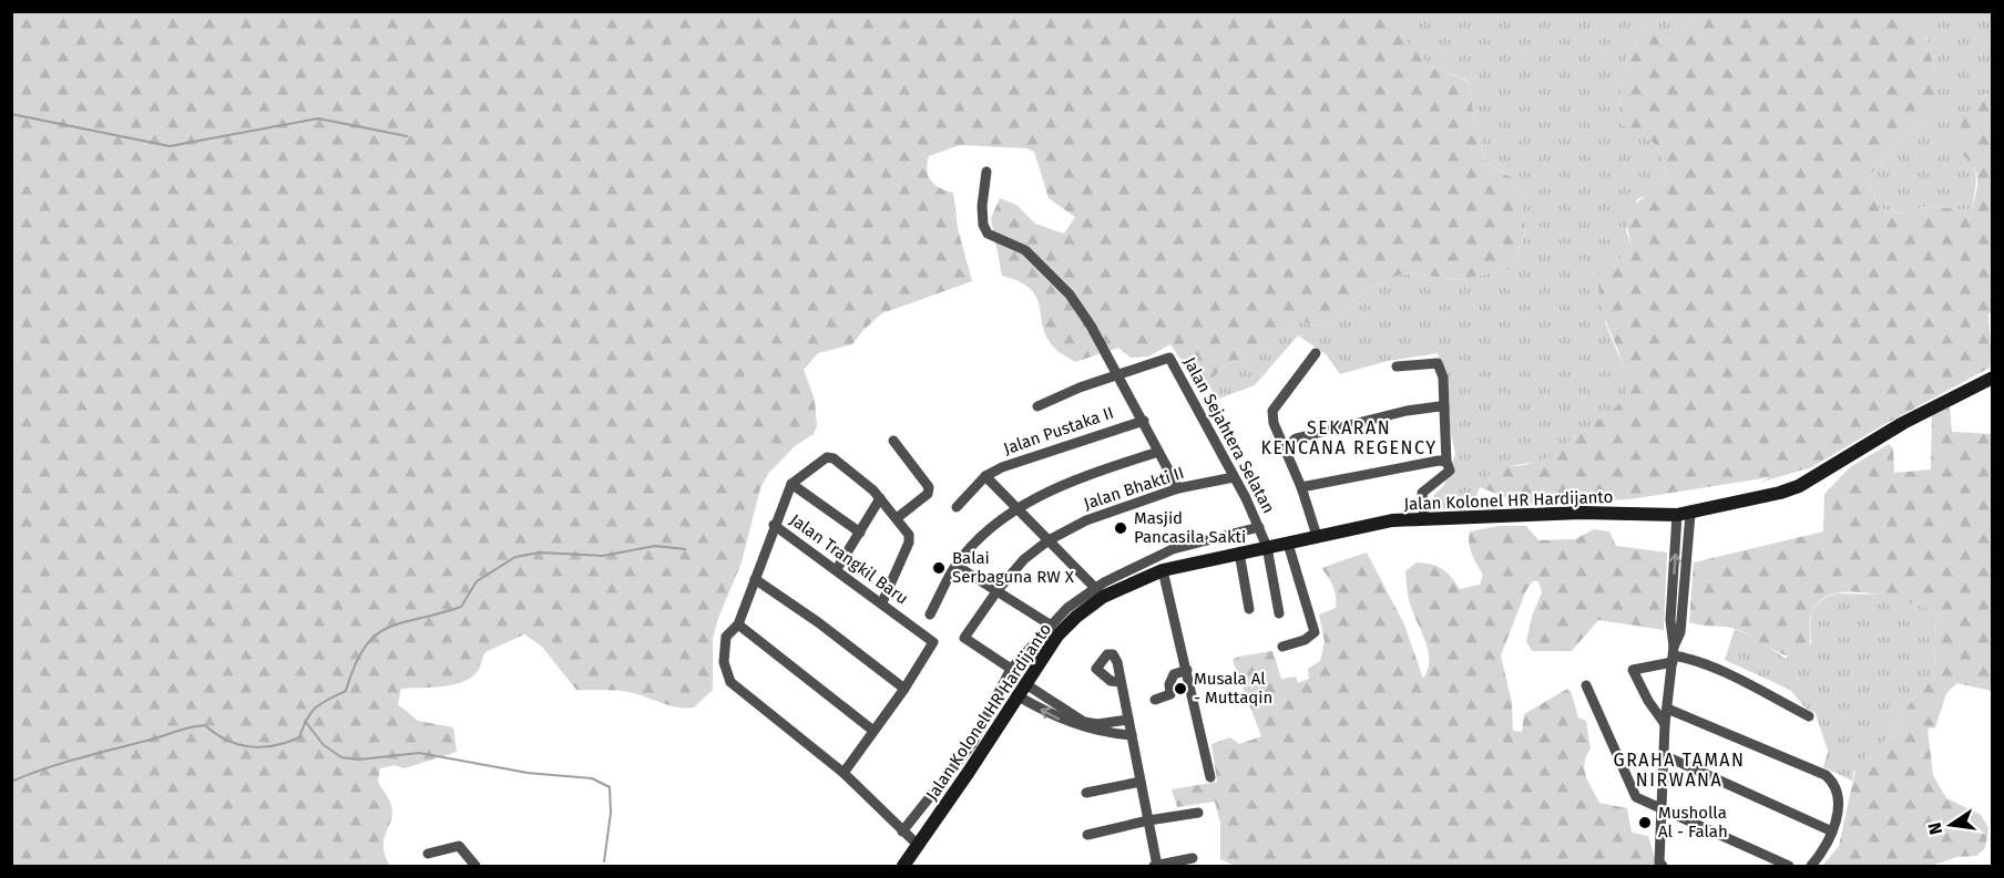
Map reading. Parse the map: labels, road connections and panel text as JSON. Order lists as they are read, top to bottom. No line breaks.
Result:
{"streets":{"main road":["Jalan Kolonel HR Hardijanto"],"street":["Jalan Pustaka II","Jalan Sejahtera Selatan","Jalan Bhakti II","Jalan Trangkil Baru"]},"crossings":[["Jalan Sejahtera Selatan","Jalan Bhakti II"],["Jalan Sejahtera Selatan","Jalan Kolonel HR Hardijanto"],["Jalan Kolonel HR Hardijanto","Jalan Trangkil Baru"]],"districts":["SEKARAN KENCANA REGENCY","GRAHA TAMAN NIRWANA"],"places":["Masjid Pancasila Sakti","Balai Serbaguna RW X","Musala Al - Muttaqin","Musholla Al - Falah"],"north":"left"}
